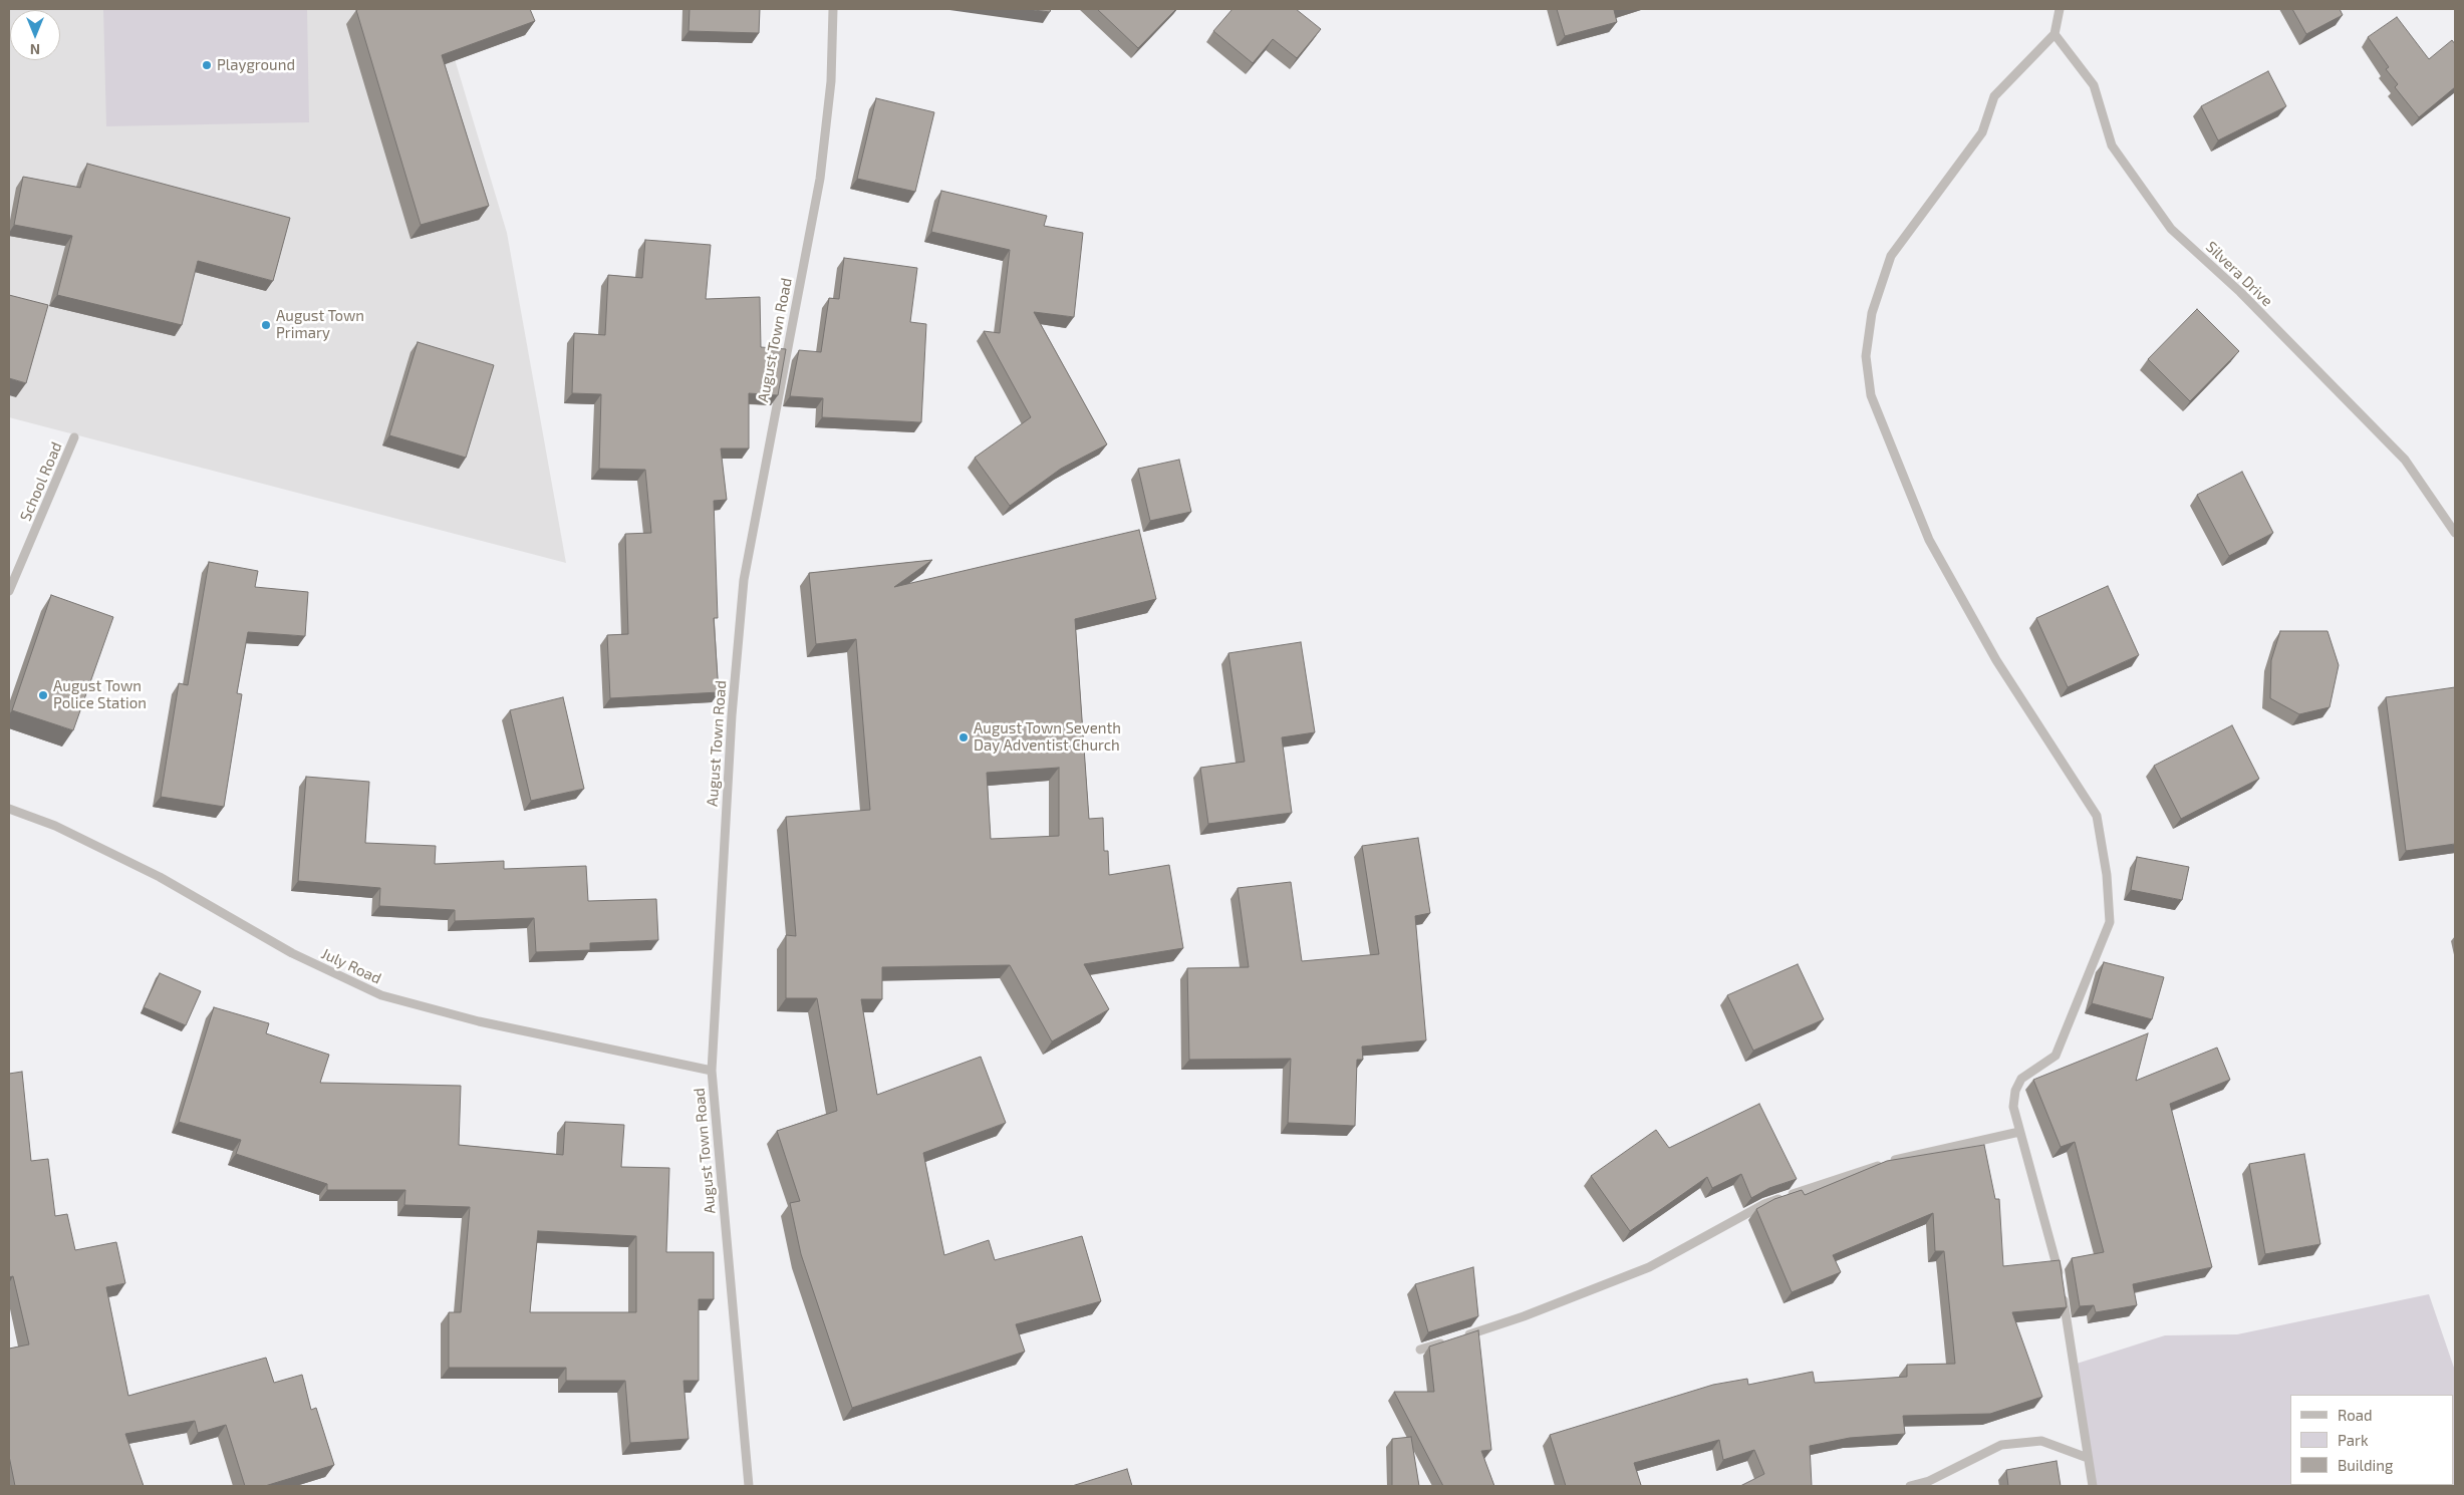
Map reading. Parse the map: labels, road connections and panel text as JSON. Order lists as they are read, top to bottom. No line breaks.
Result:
{"streets":{"street":["Silvera Drive","August Town Road","School Road","July Road"]},"crossings":[["August Town Road","July Road"]],"places":["Playground","August Town Primary","August Town Police Station","August Town Seventh Day Adventist Church"],"legend":["Road","Park","Building"],"north":"bottom"}
